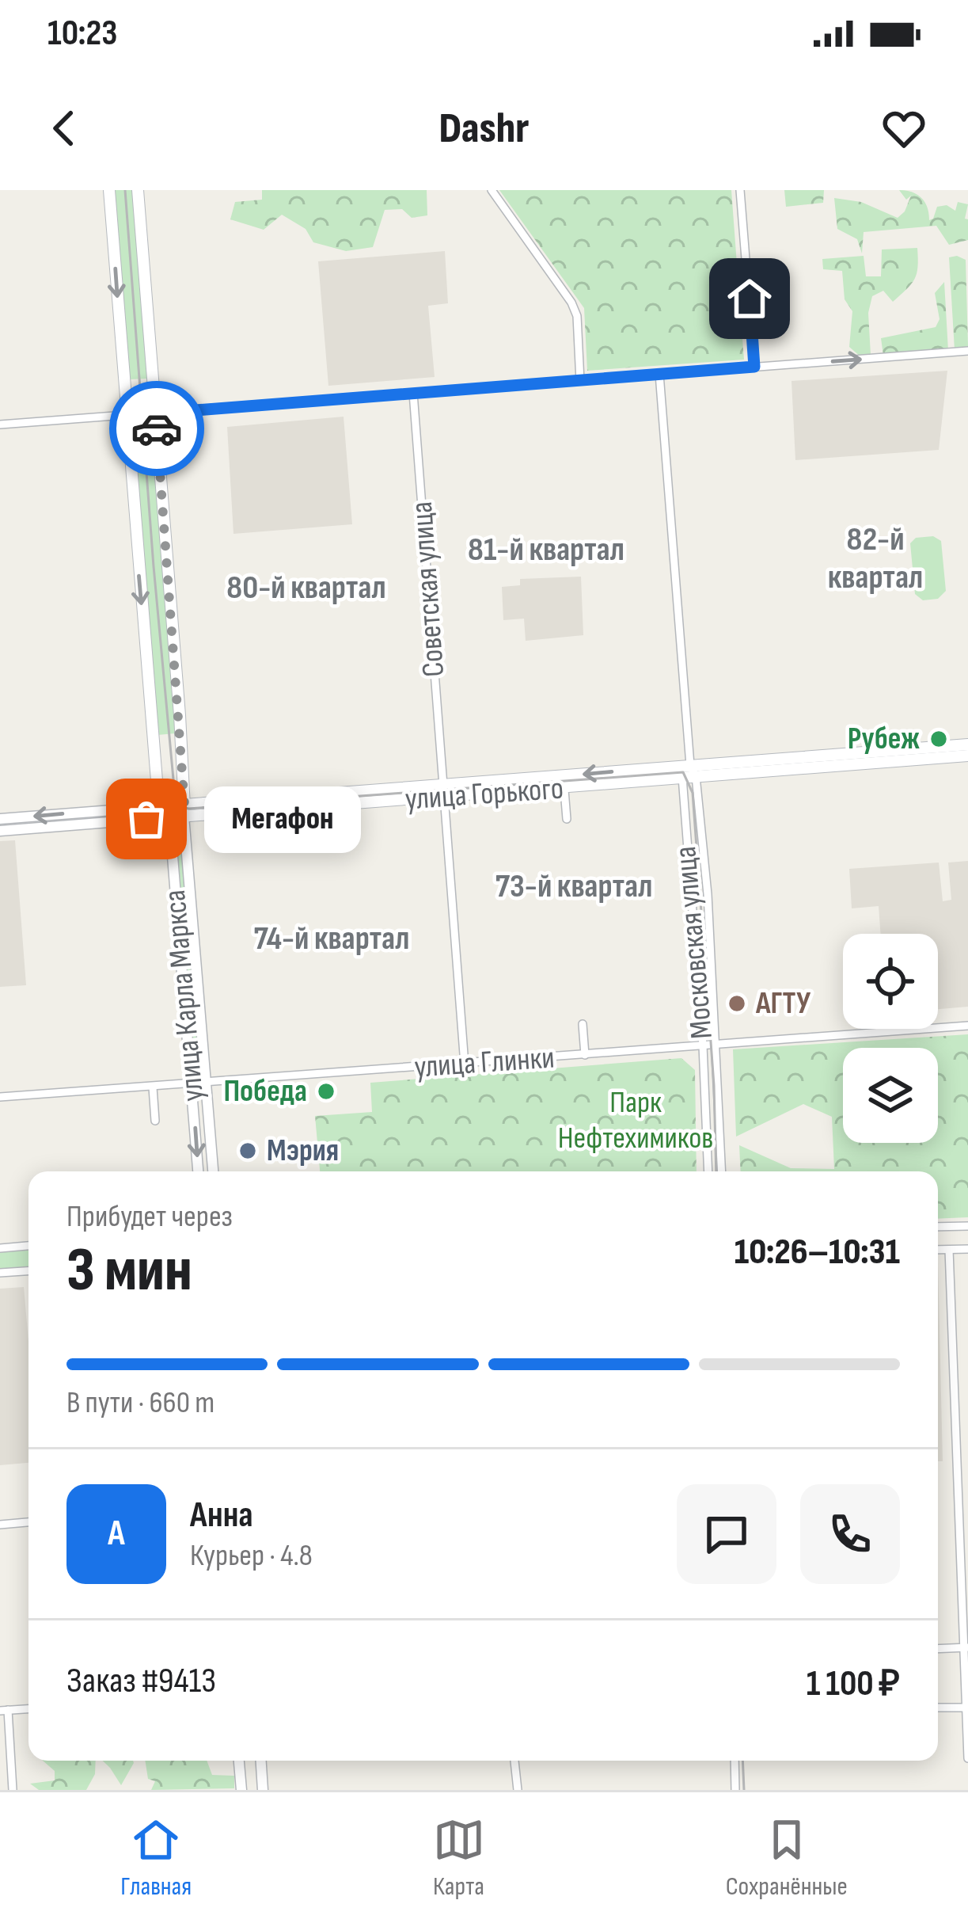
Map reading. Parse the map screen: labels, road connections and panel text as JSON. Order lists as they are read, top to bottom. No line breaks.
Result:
{"streets":{"main road":["улица Горького","улица Карла Маркса"],"street":["Советская улица","Московская улица","улица Глинки"]},"crossings":[["Советская улица","улица Горького"],["Советская улица","улица Глинки"],["улица Горького","Московская улица"],["улица Горького","улица Карла Маркса"],["Московская улица","улица Глинки"],["улица Карла Маркса","улица Глинки"]],"districts":["82-й квартал","81-й квартал","80-й квартал","73-й квартал","74-й квартал"],"parks":["Парк Нефтехимиков"],"places":["Рубеж","Мегафон","АГТУ","Победа","Мэрия"],"page":{"status":"10:23","header":"Dashr","bubble":"Мегафон","heading":["3 мин","Прибудет через","10:26–10:31"],"panel":["Анна","Курьер · 4.8","Заказ #9413","1 100 ₽"],"bar":"В пути · 660 m","round":"А","tabs":["Главная","Карта","Сохранённые"]}}
